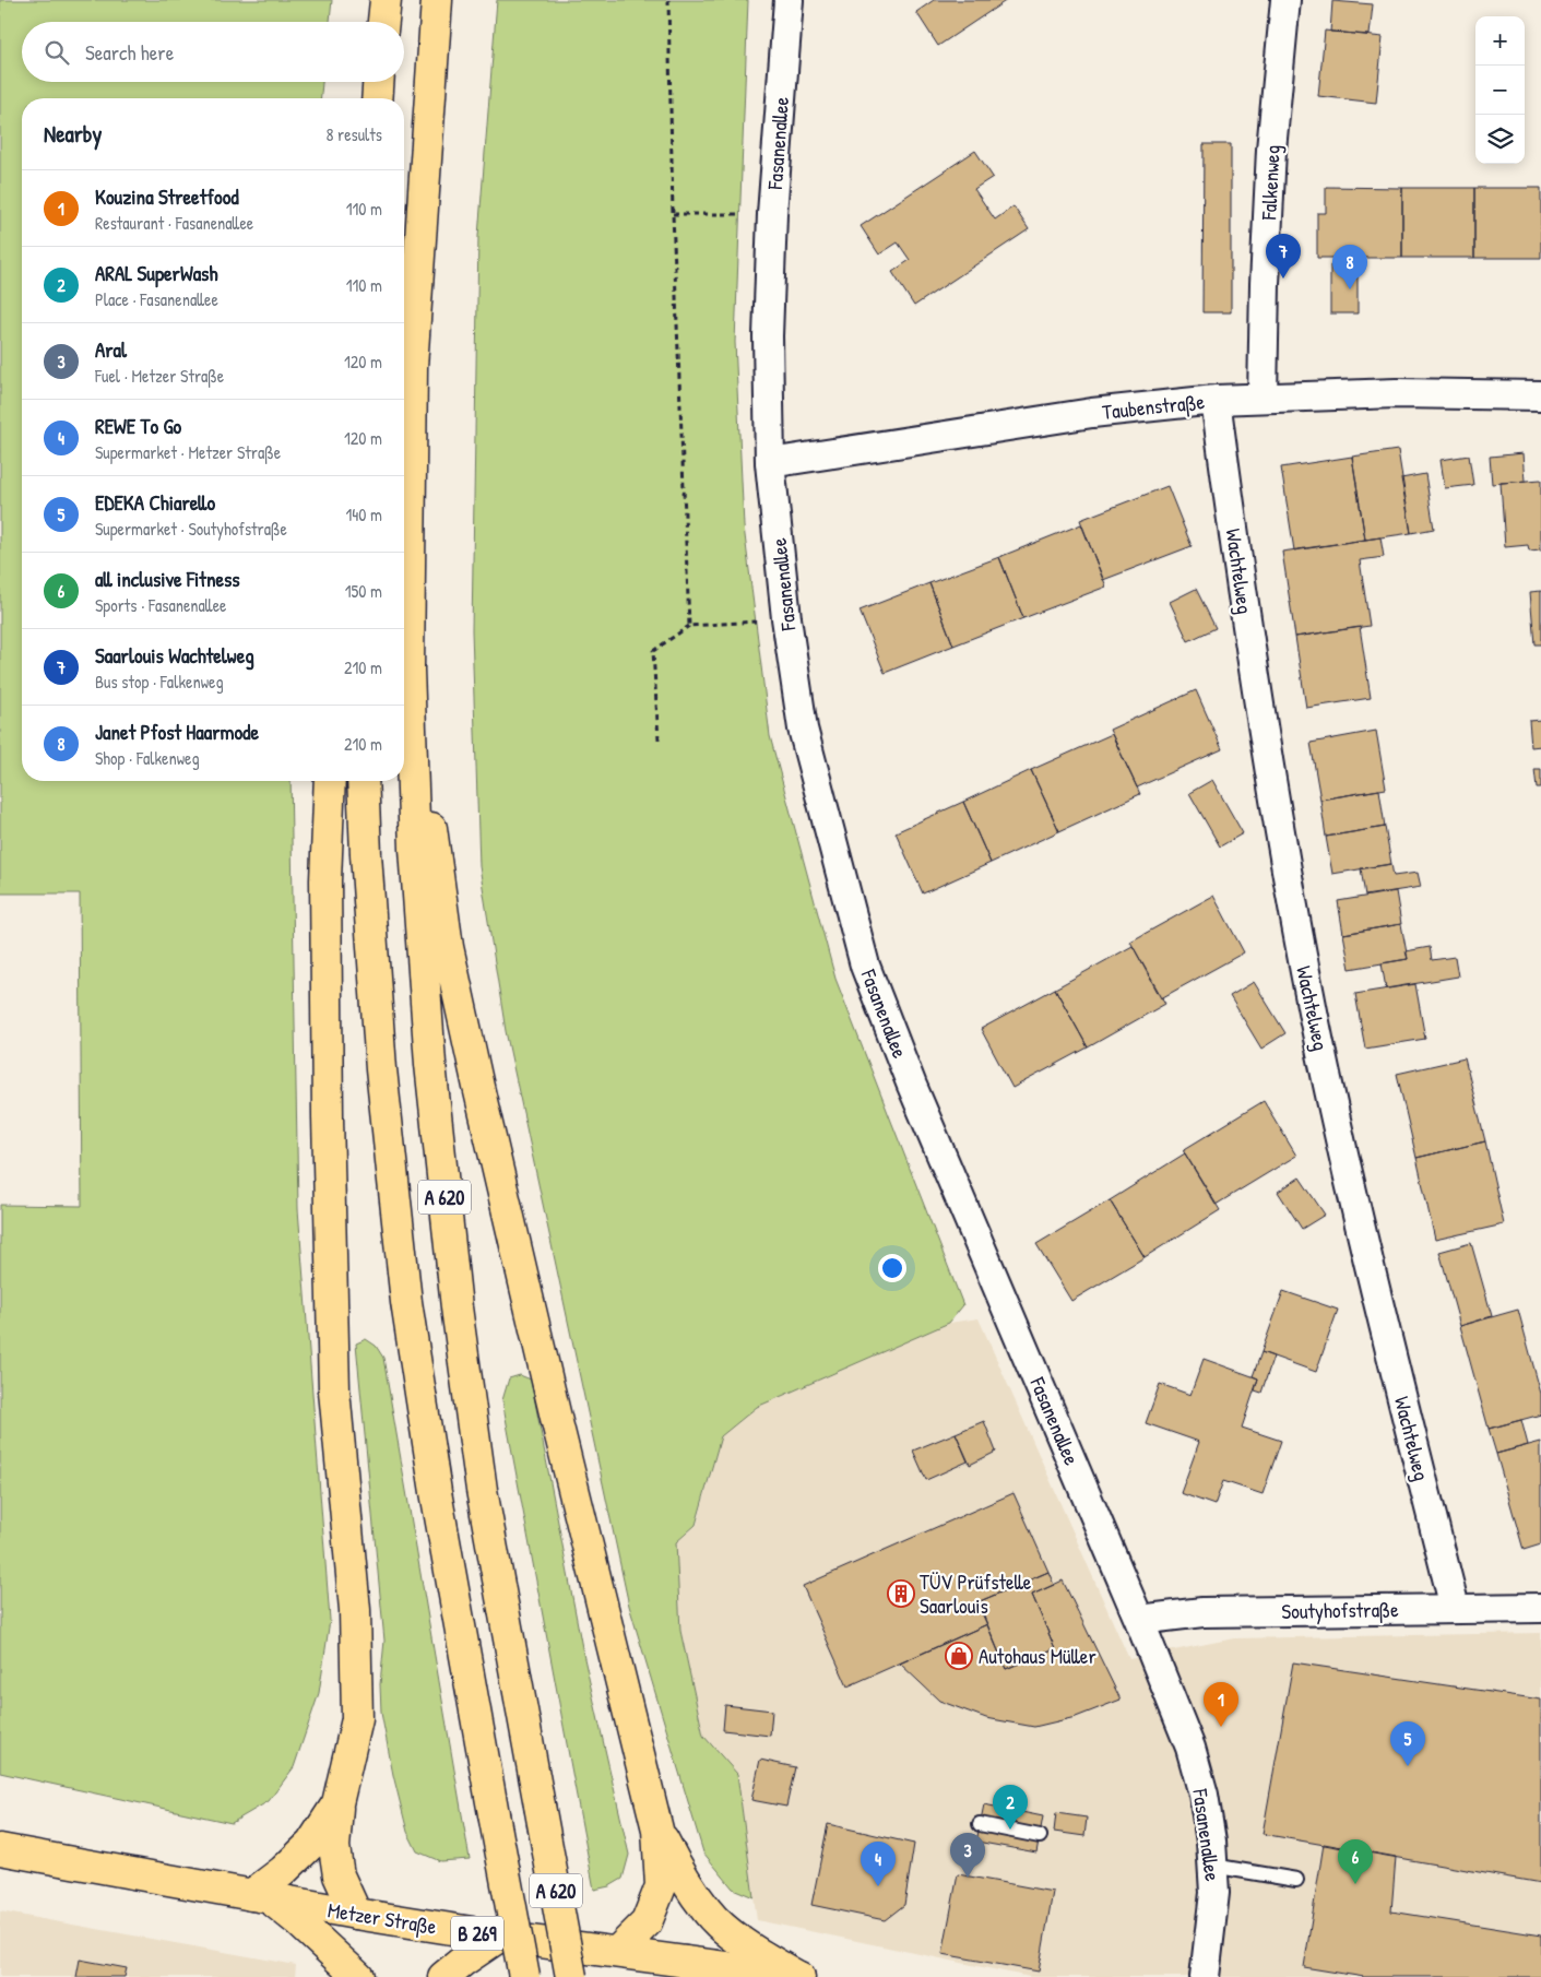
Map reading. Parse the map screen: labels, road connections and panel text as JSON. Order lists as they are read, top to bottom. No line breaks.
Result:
{"streets":{"main road":["A 620","Metzer Straße","B 269"],"street":["Fasanenallee","Falkenweg","Taubenstraße","Wachtelweg","Soutyhofstraße"]},"crossings":[["Fasanenallee","Taubenstraße"],["Fasanenallee","Soutyhofstraße"],["Falkenweg","Taubenstraße"],["Taubenstraße","Wachtelweg"],["Wachtelweg","Soutyhofstraße"]],"places":{"building":["TÜV Prüfstelle Saarlouis"],"shop":["Autohaus Müller"]},"page":{"map_buttons":["+","−"],"search":"Search here","heading":["Nearby","8 results"],"list":[{"mark":"1","name":"Kouzina Streetfood","note":"Restaurant · Fasanenallee","value":"110 m"},{"mark":"2","name":"ARAL SuperWash","note":"Place · Fasanenallee","value":"110 m"},{"mark":"3","name":"Aral","note":"Fuel · Metzer Straße","value":"120 m"},{"mark":"4","name":"REWE To Go","note":"Supermarket · Metzer Straße","value":"120 m"},{"mark":"5","name":"EDEKA Chiarello","note":"Supermarket · Soutyhofstraße","value":"140 m"},{"mark":"6","name":"all inclusive Fitness","note":"Sports · Fasanenallee","value":"150 m"},{"mark":"7","name":"Saarlouis Wachtelweg","note":"Bus stop · Falkenweg","value":"210 m"},{"mark":"8","name":"Janet Pfost Haarmode","note":"Shop · Falkenweg","value":"210 m"}],"pins":["7","8","1","5","2","3","6","4"]}}
